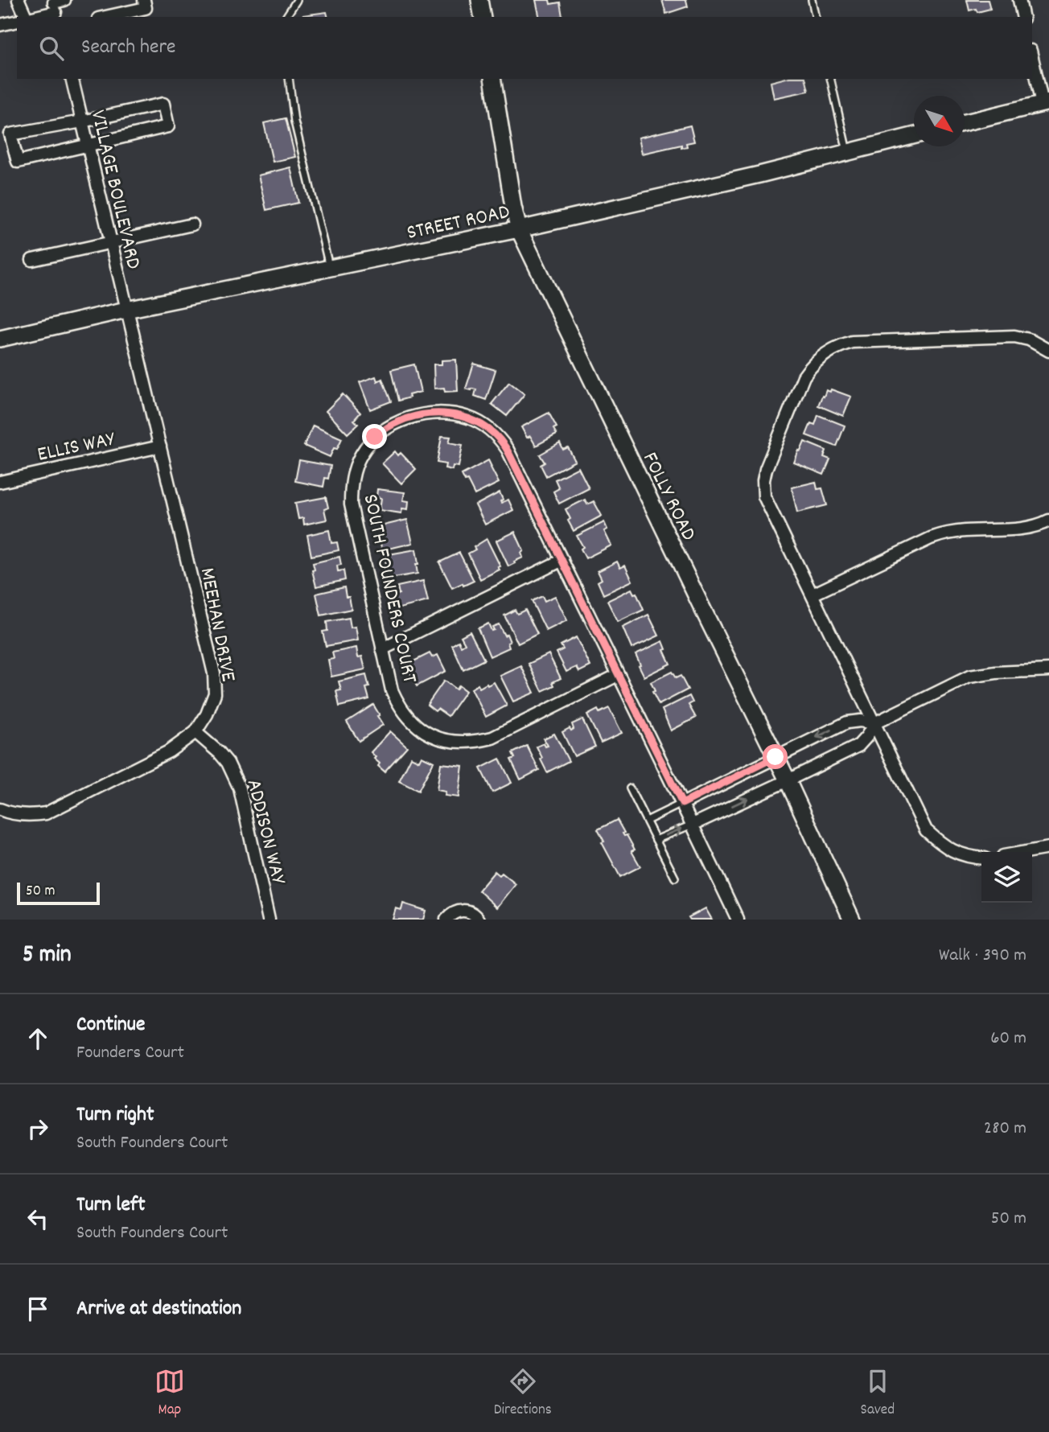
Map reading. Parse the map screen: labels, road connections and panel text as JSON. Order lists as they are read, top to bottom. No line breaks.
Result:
{"streets":{"main road":["STREET ROAD","FOLLY ROAD"],"street":["VILLAGE BOULEVARD","ELLIS WAY","SOUTH FOUNDERS COURT","MEEHAN DRIVE","ADDISON WAY"]},"crossings":[["VILLAGE BOULEVARD","STREET ROAD"],["VILLAGE BOULEVARD","MEEHAN DRIVE"],["STREET ROAD","FOLLY ROAD"],["STREET ROAD","MEEHAN DRIVE"],["ELLIS WAY","MEEHAN DRIVE"],["MEEHAN DRIVE","ADDISON WAY"]],"scale_bar":"50 m","north":"bottom right","page":{"search":"Search here","scale":"50 m","heading":["5 min","Walk · 390 m"],"list":[["Continue","Founders Court","60 m"],["Turn right","South Founders Court","280 m"],["Turn left","South Founders Court","50 m"],"Arrive at destination"],"nav":["Map","Directions","Saved"]}}
